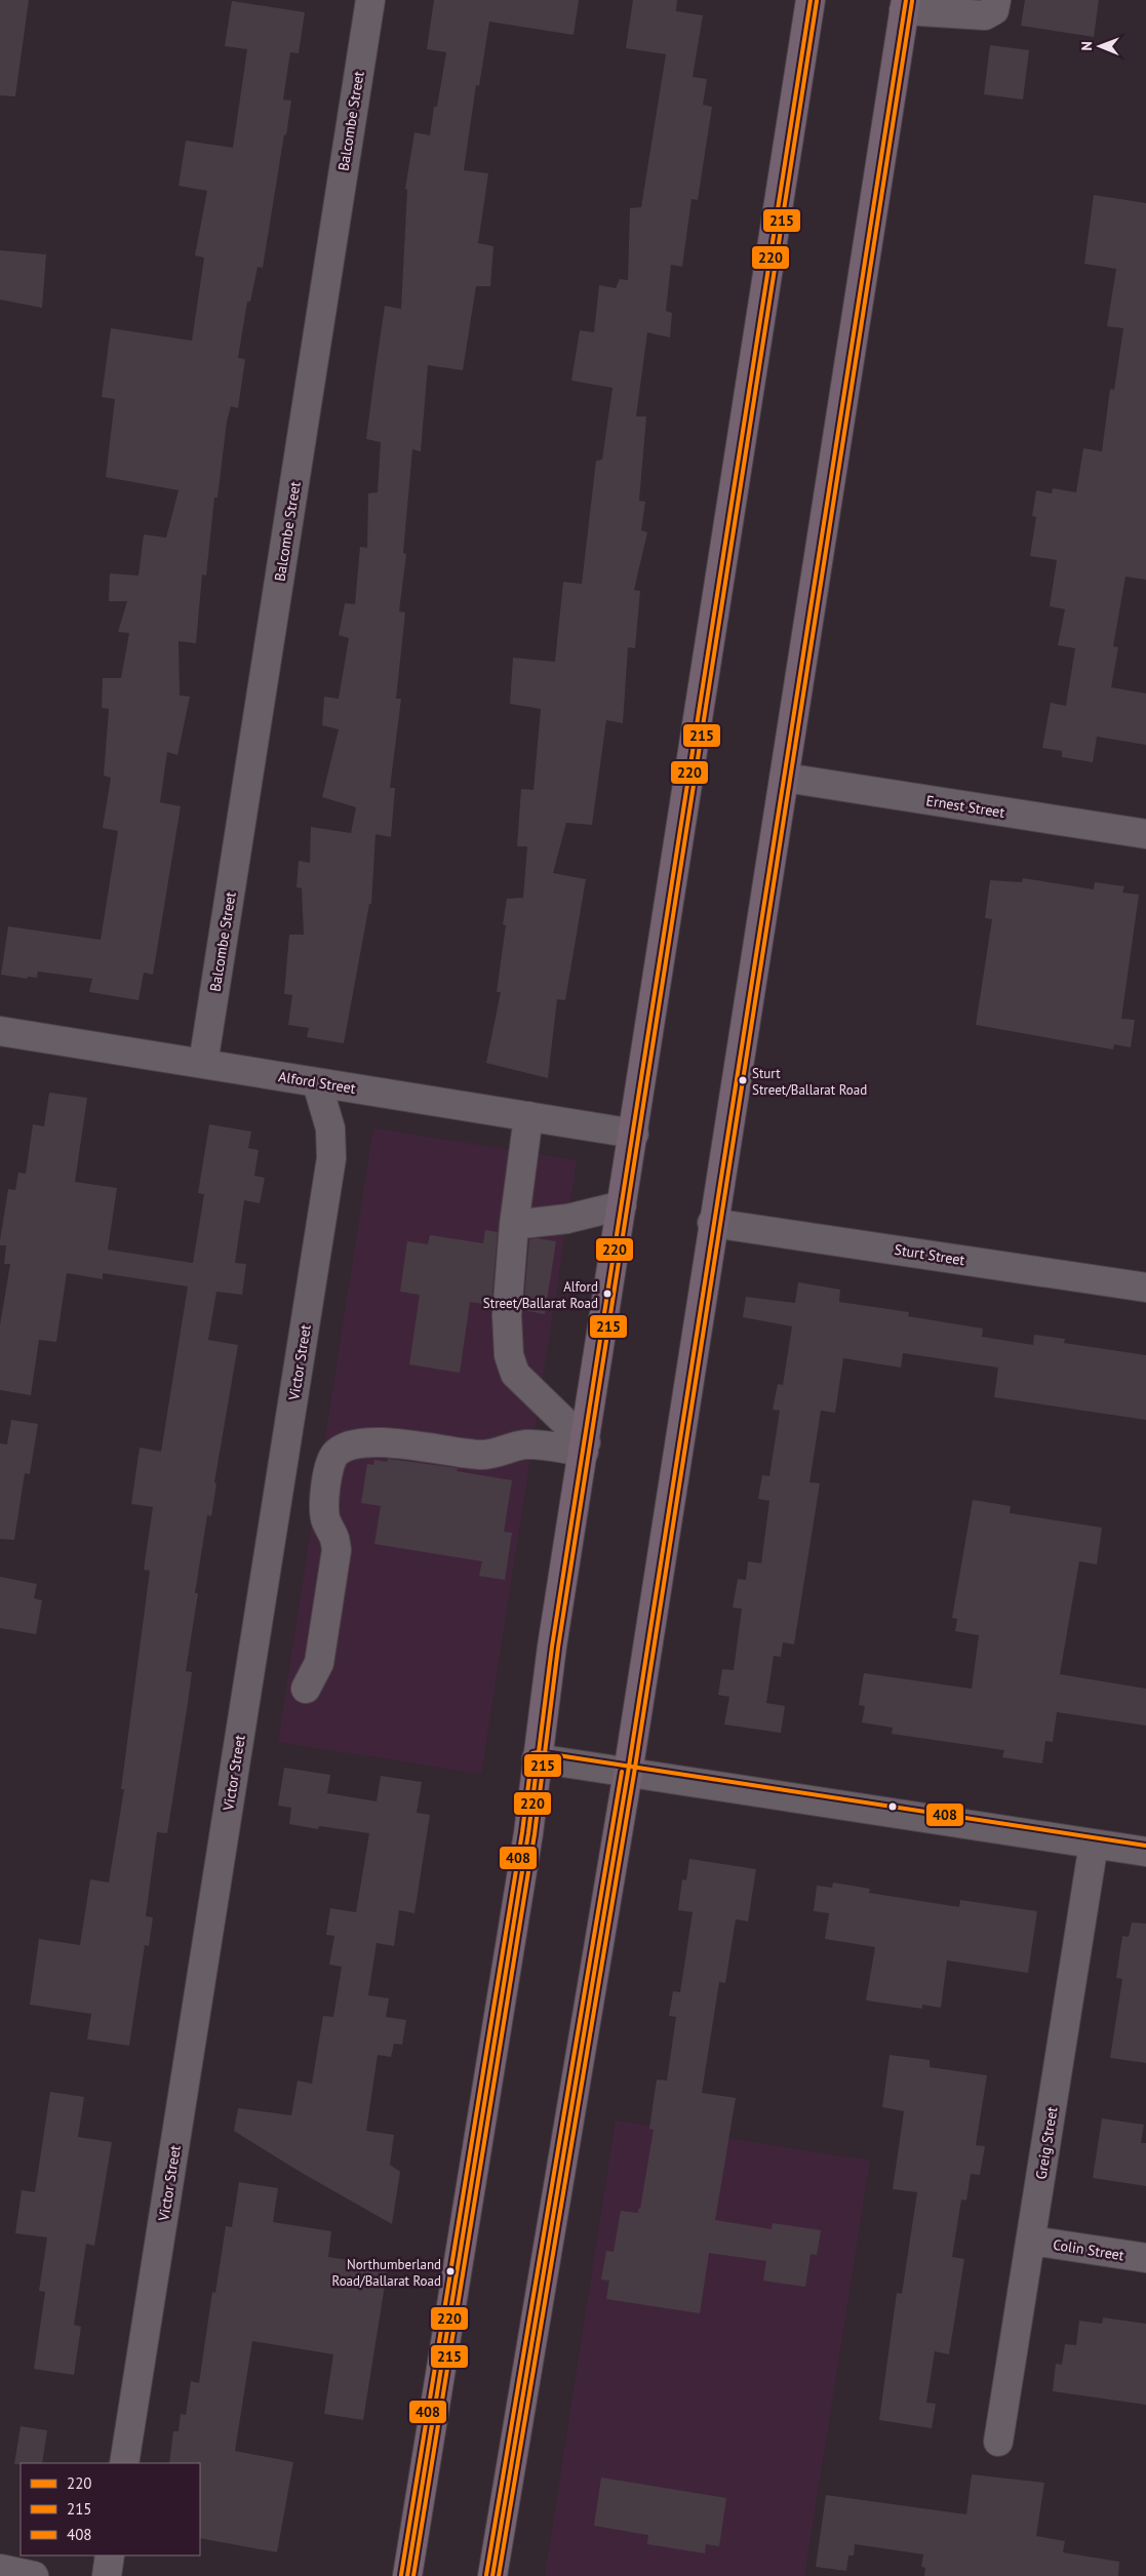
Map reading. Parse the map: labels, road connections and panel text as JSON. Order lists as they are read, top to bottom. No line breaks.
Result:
{"streets":{"street":["Balcombe Street","Ernest Street","Alford Street","Sturt Street","Victor Street","Greig Street","Colin Street"]},"crossings":[["Balcombe Street","Alford Street"],["Alford Street","Victor Street"],["Greig Street","Colin Street"]],"places":["Sturt Street/Ballarat Road","Alford Street/Ballarat Road","Northumberland Road/Ballarat Road"],"lines":["transit line 220","transit line 215","transit line 408"],"legend":["220","215","408"],"north":"left"}
